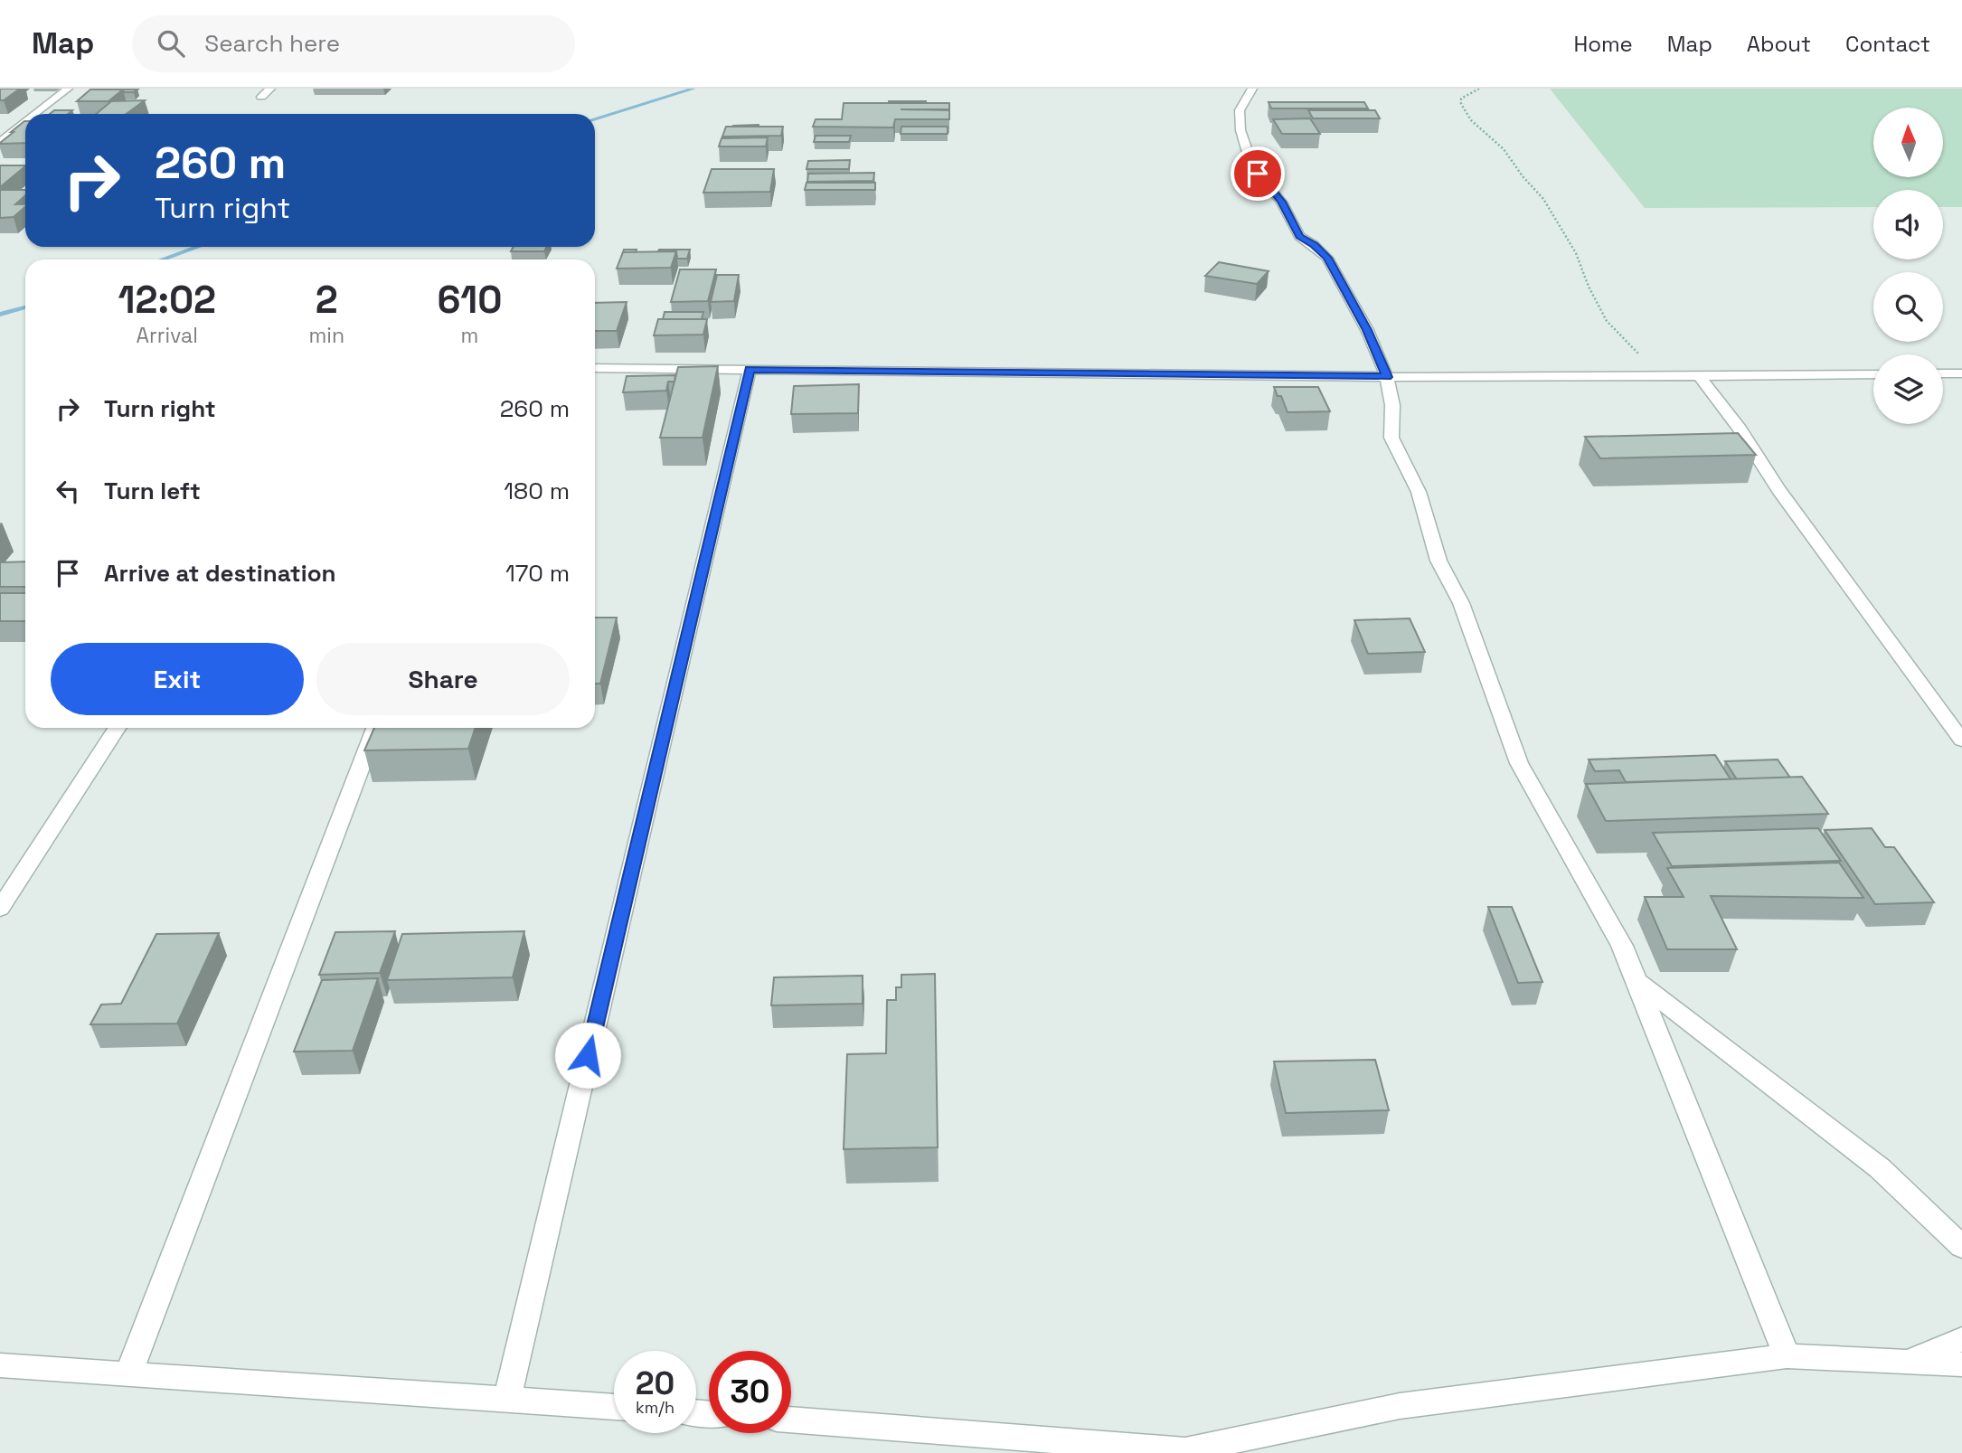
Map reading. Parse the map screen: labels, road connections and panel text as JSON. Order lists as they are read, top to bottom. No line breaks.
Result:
{"north":"top","page":{"header":"Map","search":"Search here","nav":["Home","Map","About","Contact"],"turn":["260 m","Turn right"],"eta":["12:02","Arrival","2","min","610","m"],"list":[{"name":"Turn right","value":"260 m"},{"name":"Turn left","value":"180 m"},{"name":"Arrive at destination","value":"170 m"}],"buttons":["Exit","Share"],"speed":"20 km/h","limit":"30"}}
